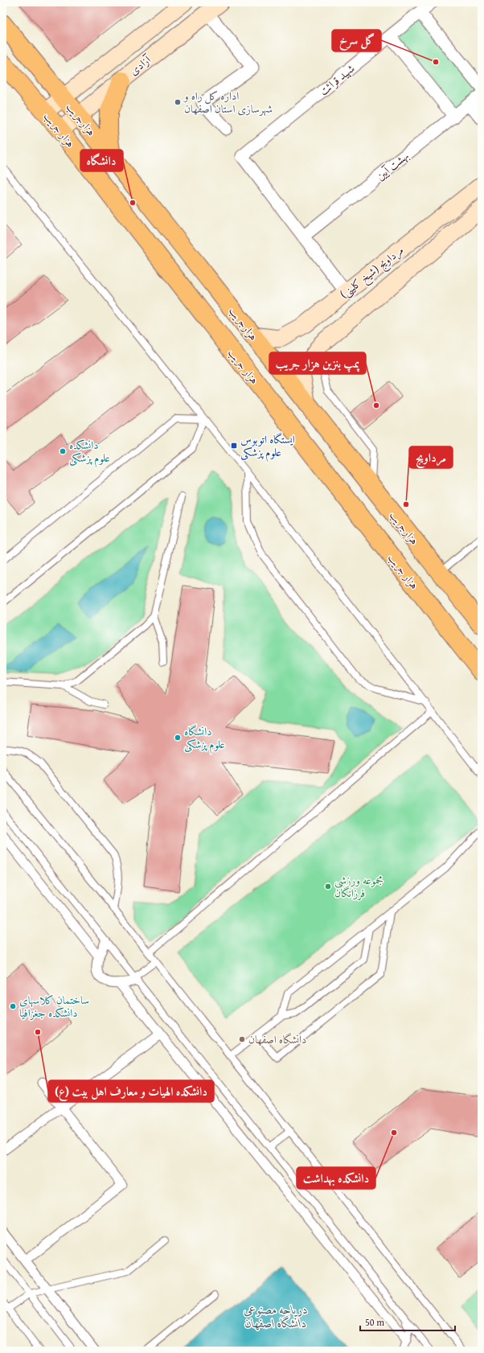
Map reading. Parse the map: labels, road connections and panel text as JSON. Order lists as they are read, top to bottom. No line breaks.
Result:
{"streets":{"main road":["آزادی","هزارجریب","هزار جریب","مرداویج (شیخ کلینی)"],"street":["شهید قرائت","بهشت آیین"]},"crossings":[["آزادی","هزارجریب"],["آزادی","هزار جریب"],["شهید قرائت","بهشت آیین"],["هزارجریب","مرداویج (شیخ کلینی)"]],"water":["دریاچه مصنوعی دانشگاه اصفهان"],"places":{"other":["گل سرخ","اداره کل راه و شهرسازی استان اصفهان","دانشگاه","پمپ بنزین هزار جریب","دانشکده علوم پزشکی","مرداویج","دانشگاه علوم پزشکی","مجموعه ورزشی فرزانگان","ساختمان کلاسهای دانشکده جغزافیا","دانشکده الهیات و معارف اهل بیت (ع)","دانشگاه اصفهان","دانشکده بهداشت"],"transit":["ایستگاه اتوبوس علوم پزشکی"]},"scale_bar":"50 m"}
